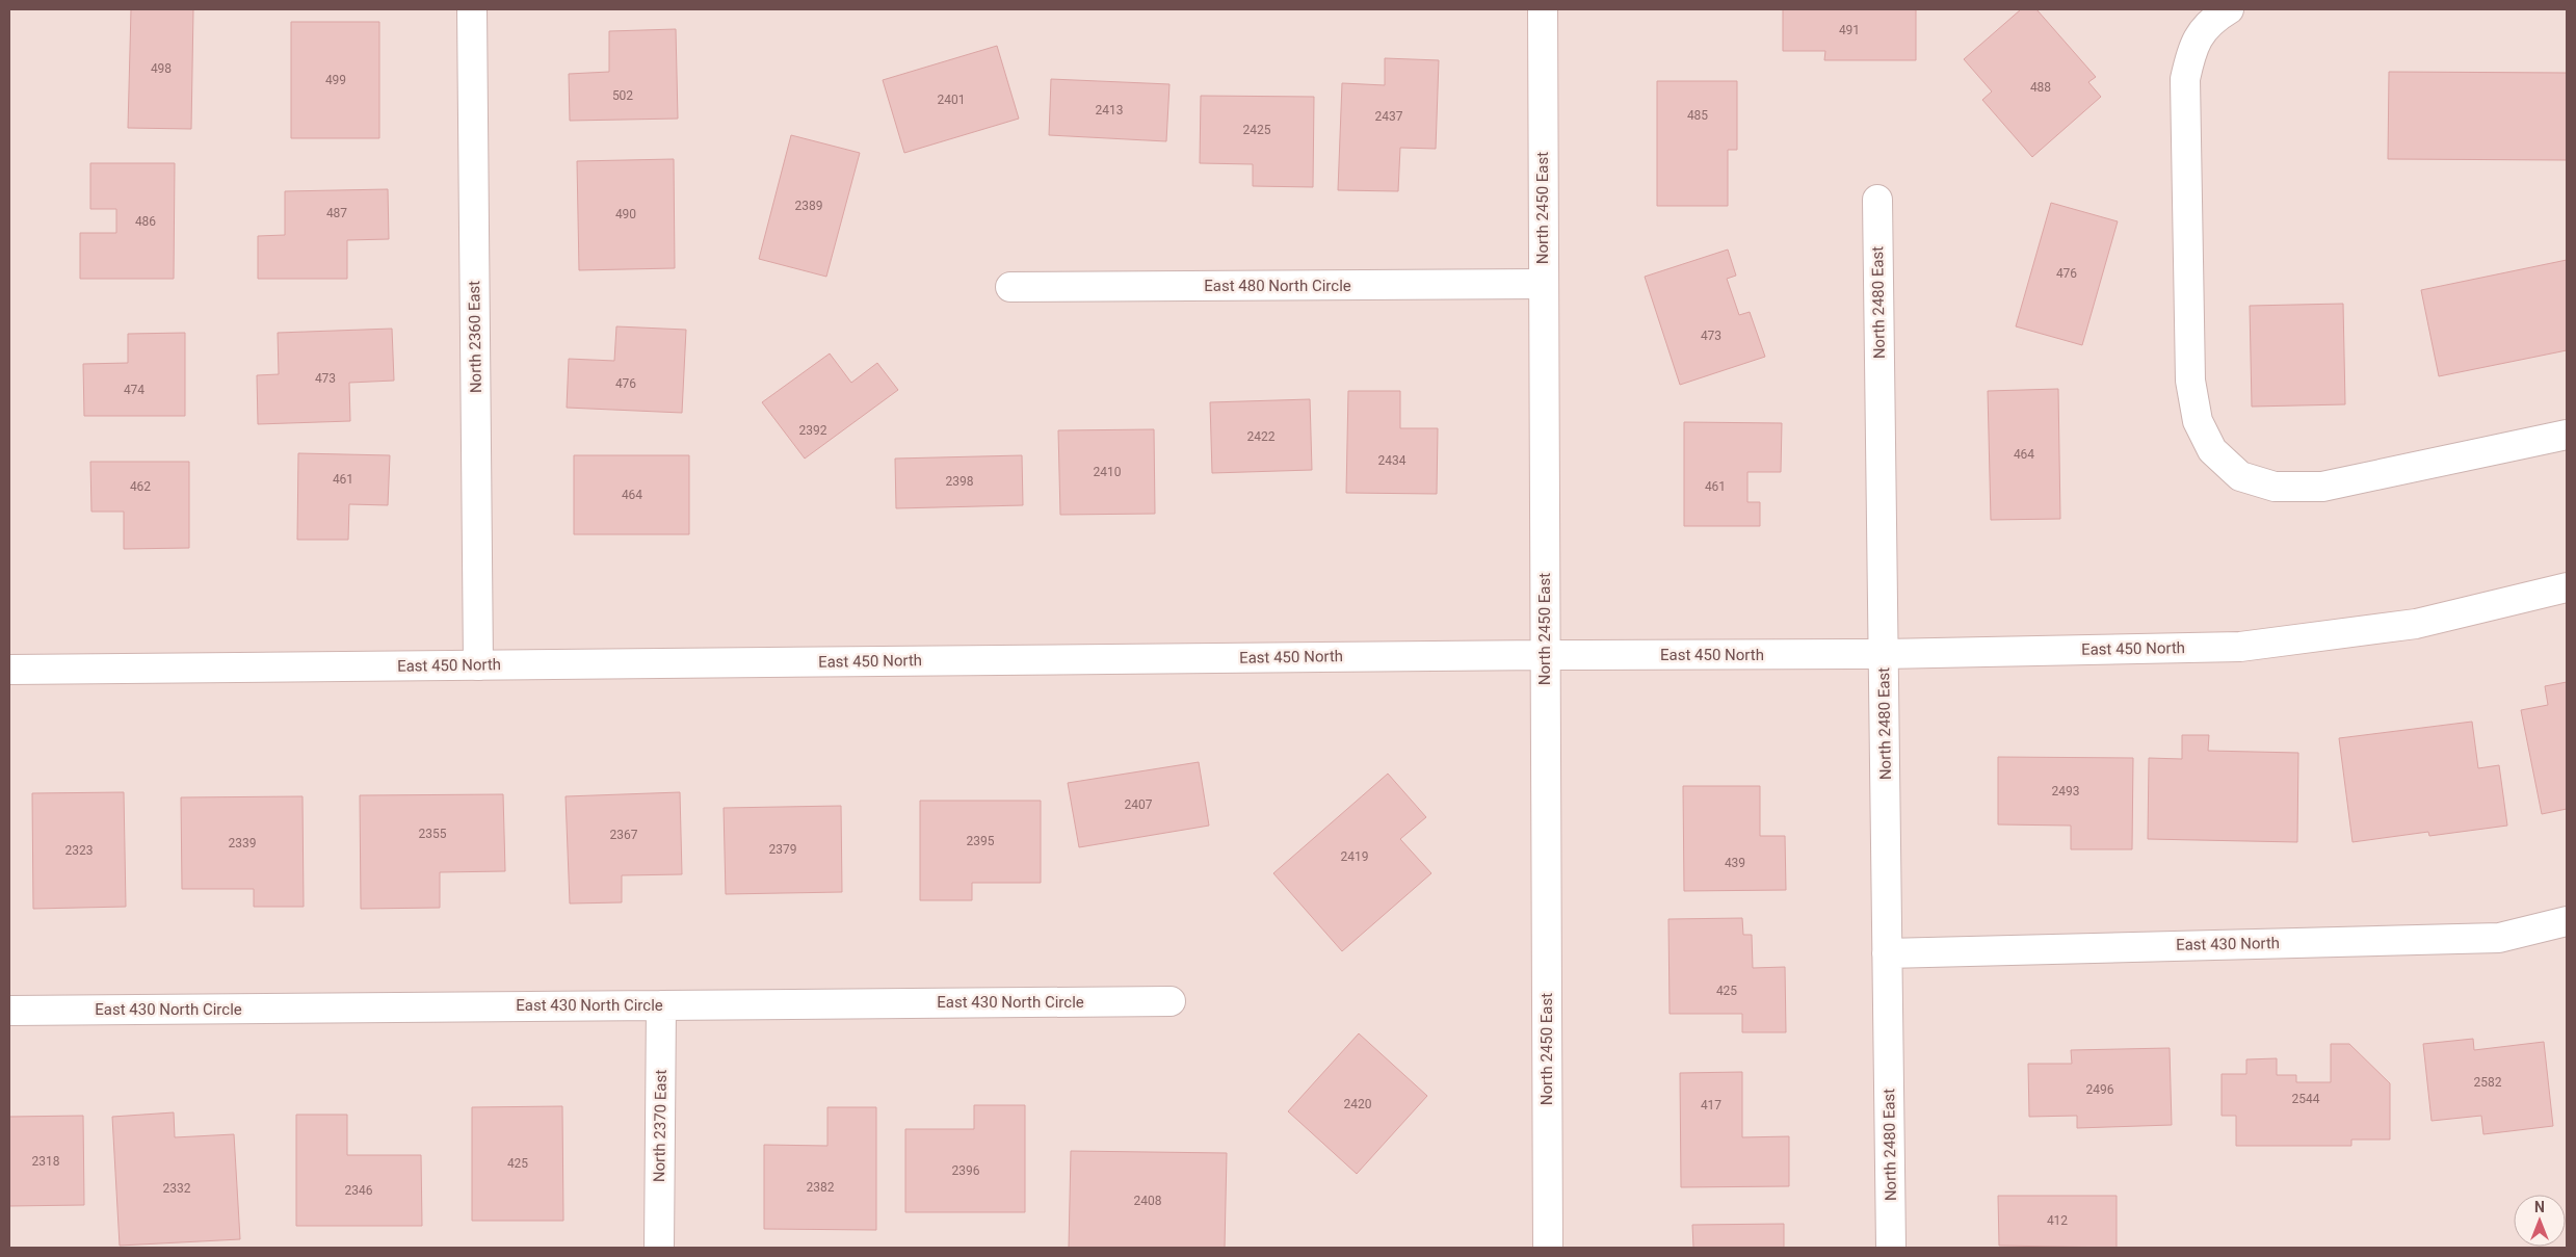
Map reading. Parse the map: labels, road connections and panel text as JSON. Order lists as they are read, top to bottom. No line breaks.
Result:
{"streets":{"street":["North 2450 East","East 480 North Circle","North 2480 East","North 2360 East","East 450 North","East 430 North","East 430 North Circle","North 2370 East"]},"crossings":[["North 2450 East","East 480 North Circle"],["North 2450 East","East 450 North"],["North 2480 East","East 450 North"],["North 2480 East","East 430 North"],["North 2360 East","East 450 North"],["East 430 North Circle","North 2370 East"]],"house_numbers":["491","498","499","488","502","2401","2413","485","2437","2425","2389","487","490","486","476","473","473","476","474","2392","2422","464","2434","2410","461","2398","462","461","464","2493","2407","2355","2367","2395","2339","2379","2323","2419","439","425","2582","2496","2544","2420","417","2318","425","2396","2382","2332","2346","2408","412"],"north":"top"}
